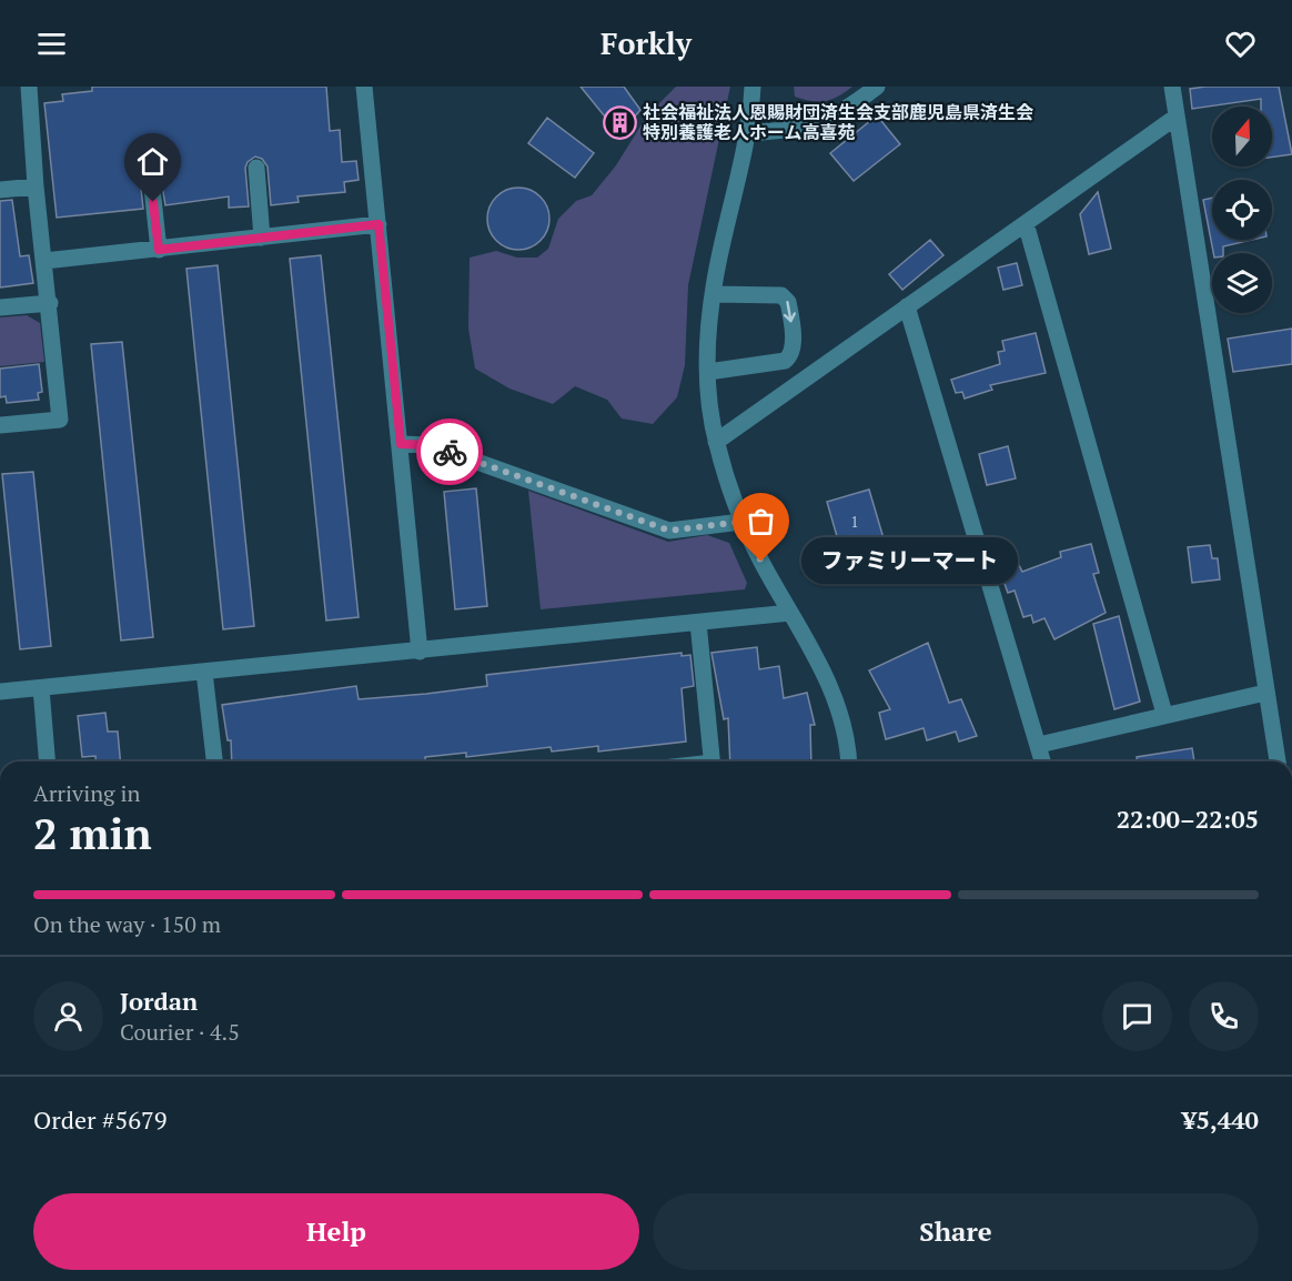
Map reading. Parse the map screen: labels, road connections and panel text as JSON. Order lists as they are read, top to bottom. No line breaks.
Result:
{"places":{"building":["社会福祉法人恩賜財団済生会支部鹿児島県済生会 特別養護老人ホーム高喜苑"],"other":["ファミリーマート"]},"house_numbers":["1"],"north":"top","page":{"header":"Forkly","bubble":"ファミリーマート","heading":["2 min","Arriving in","22:00–22:05"],"panel":["Jordan","Courier · 4.5","Order #5679","¥5,440"],"bar":"On the way · 150 m","buttons":["Help","Share"]}}
